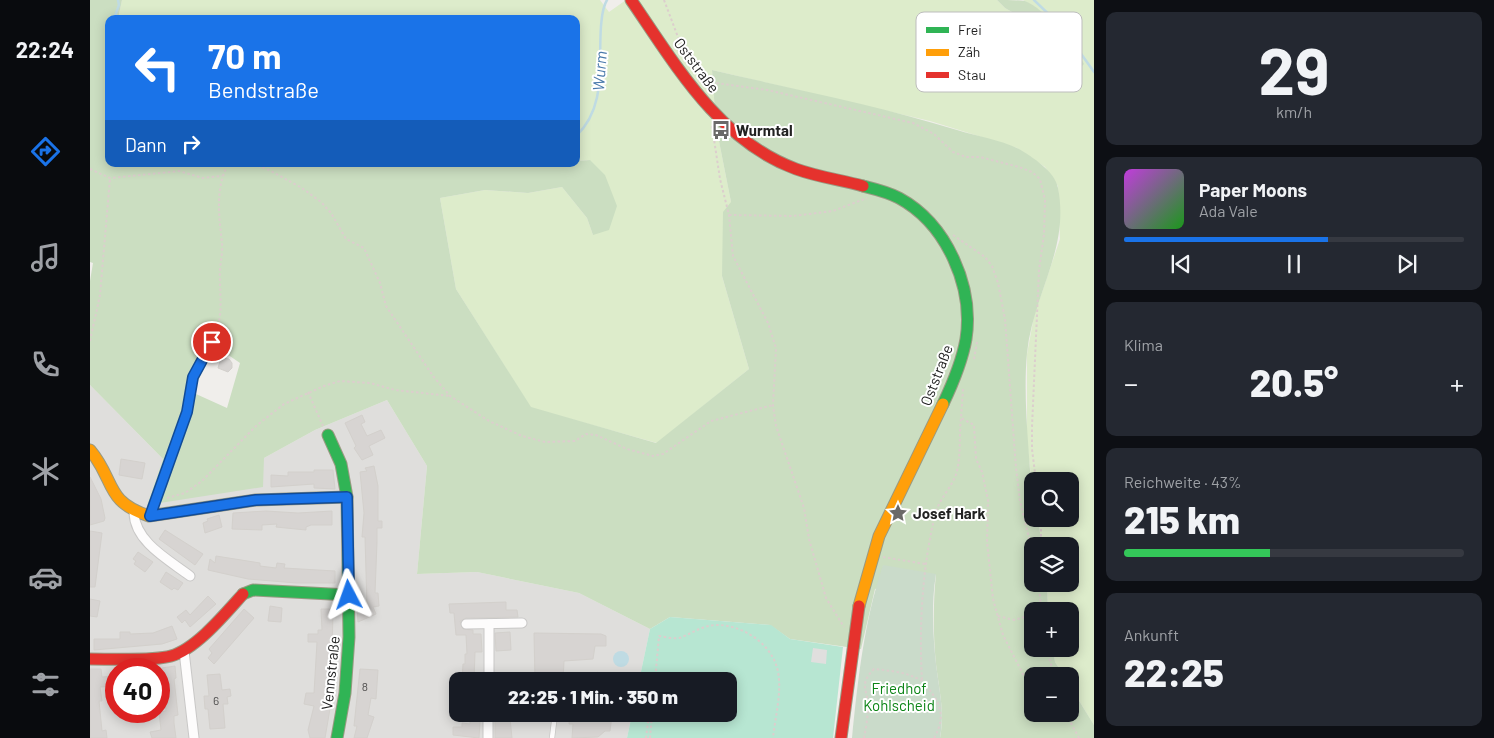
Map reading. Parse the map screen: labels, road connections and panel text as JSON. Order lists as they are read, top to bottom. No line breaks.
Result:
{"streets":{"street":["Oststraße","Vennstraße"]},"water":["Wurm"],"parks":["Friedhof Kohlscheid"],"places":{"bus stop":["Wurmtal"],"place":["Josef Hark"]},"house_numbers":["8","6"],"legend":["Frei","Zäh","Stau"],"page":{"tabs":"22:24","tile":[["29","km/h"],"Klima",["Reichweite · 43%","215 km"],["Ankunft","22:25"]],"turn":["70 m","Bendstraße"],"then":"Dann","song":["Paper Moons","Ada Vale"],"heat":["−","20.5°","+"],"map_buttons":["+","−"],"limit":"40","trip":"22:25 · 1 Min. · 350 m"}}
